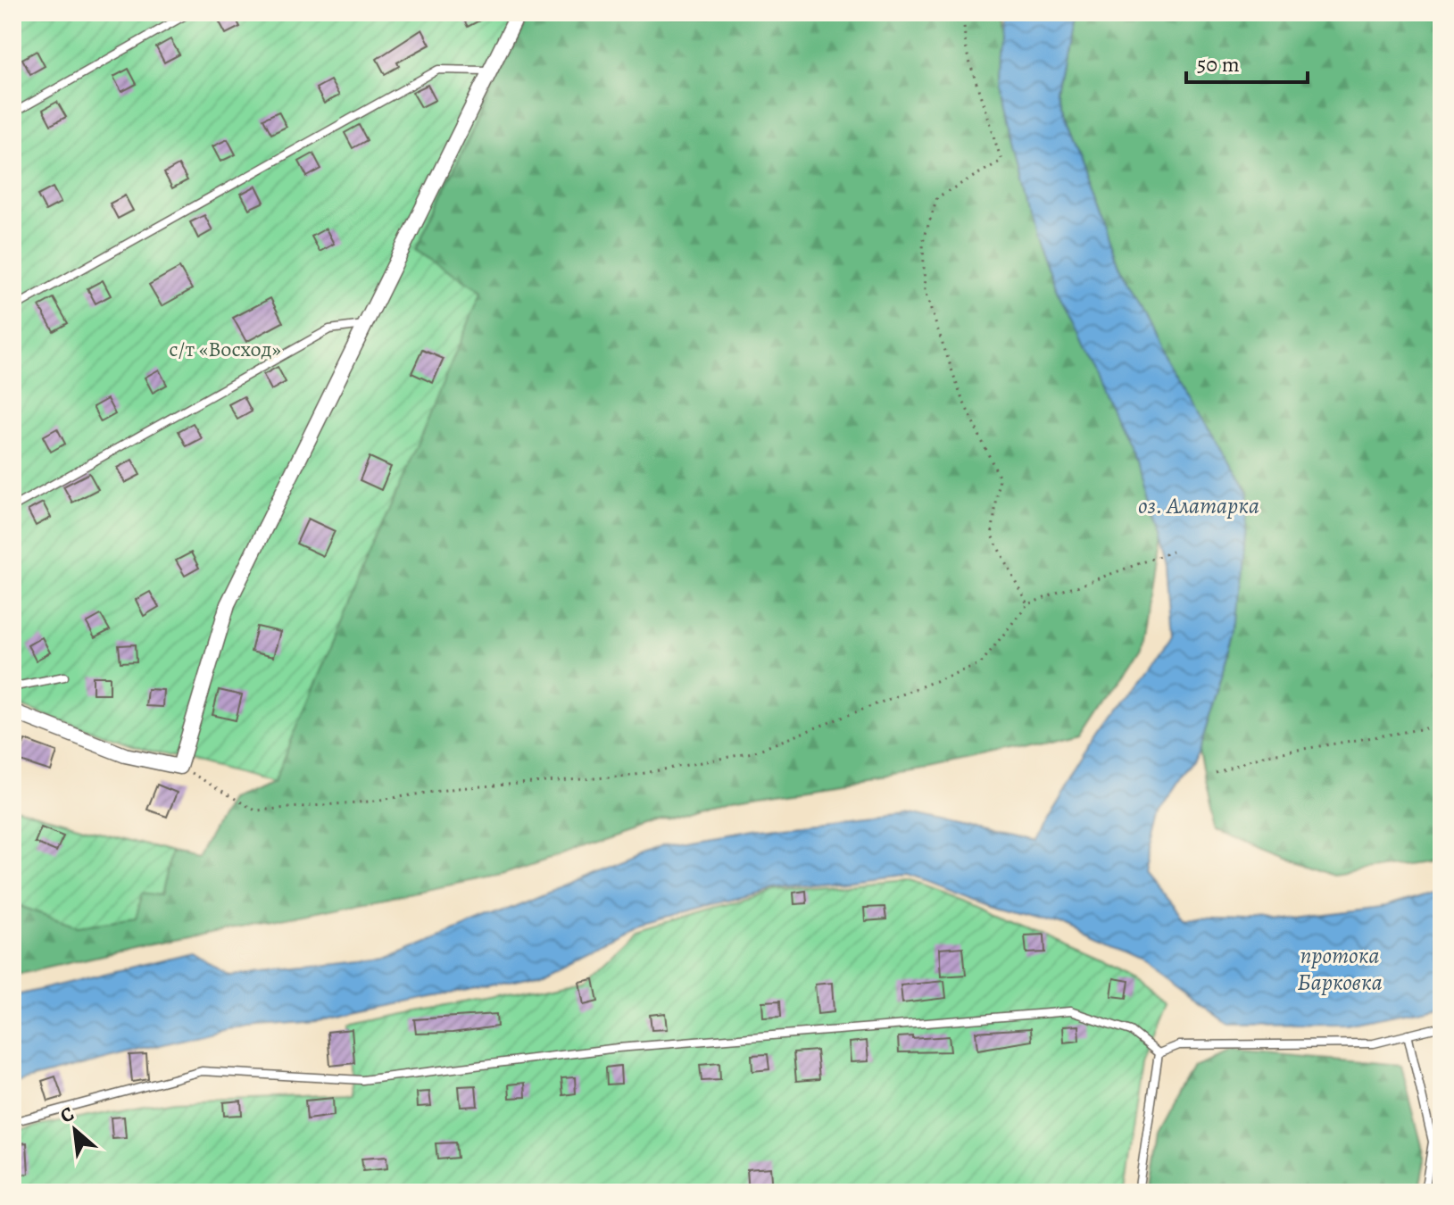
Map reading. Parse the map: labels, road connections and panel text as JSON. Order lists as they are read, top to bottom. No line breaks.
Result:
{"water":["оз. Алатарка","протока Барковка"],"parks":["с/т «Восход»"],"scale_bar":"50 m","north":"top left"}
